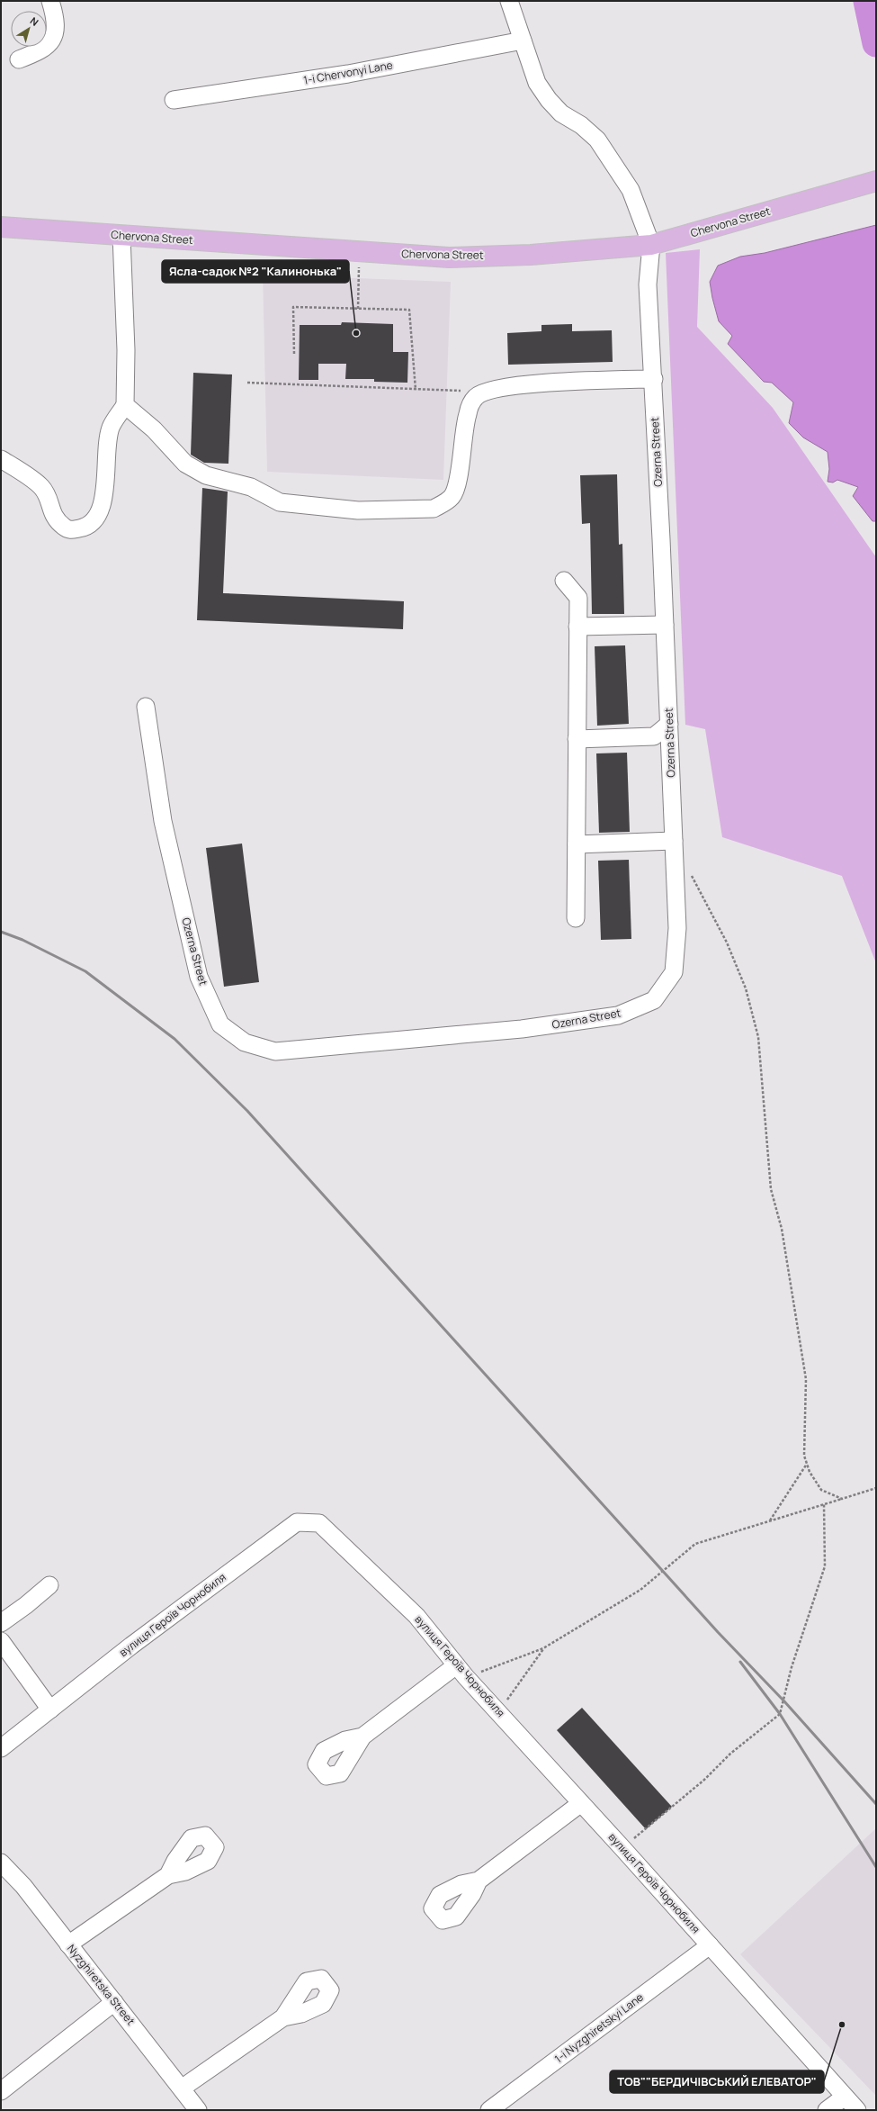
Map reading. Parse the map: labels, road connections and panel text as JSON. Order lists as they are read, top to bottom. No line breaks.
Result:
{"streets":{"main road":["Chervona Street"],"street":["1-i Chervonyi Lane","Ozerna Street","вулиця Героїв Чорнобиля","Nyzghiretska Street","1-i Nyzghiretskyi Lane"]},"crossings":[["Chervona Street","Ozerna Street"],["вулиця Героїв Чорнобиля","1-i Nyzghiretskyi Lane"]],"places":["Ясла-садок №2 \"Калинонька\"","ТОВ\"\"БЕРДИЧІВСЬКИЙ ЕЛЕВАТОР\""],"north":"top right"}
